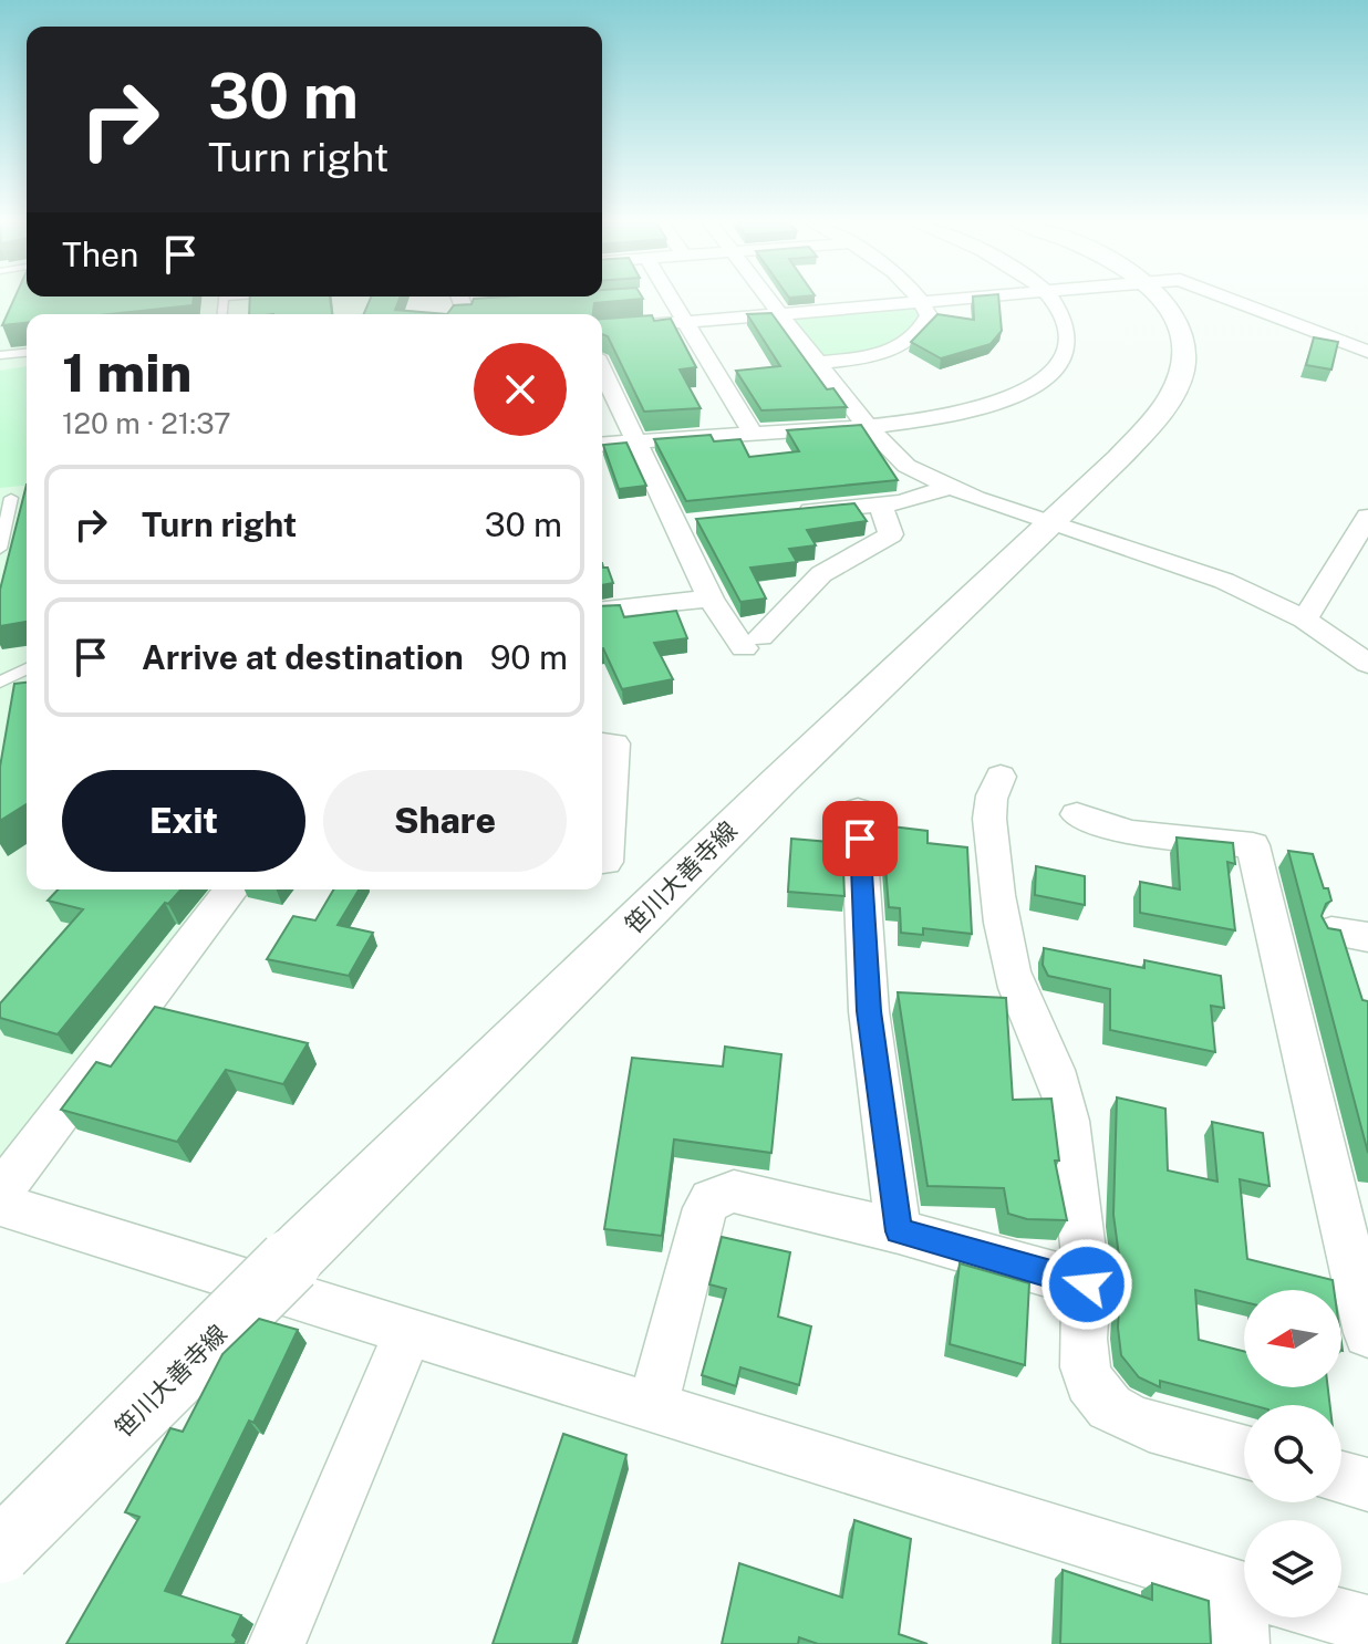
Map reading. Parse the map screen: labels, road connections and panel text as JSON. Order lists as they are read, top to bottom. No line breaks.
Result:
{"streets":{"street":["笹川大善寺線"]},"north":"left","page":{"turn":["30 m","Turn right"],"then":"Then","heading":["1 min","120 m · 21:37"],"list":[{"name":"Turn right","value":"30 m"},{"name":"Arrive at destination","value":"90 m"}],"buttons":["Exit","Share"]}}
